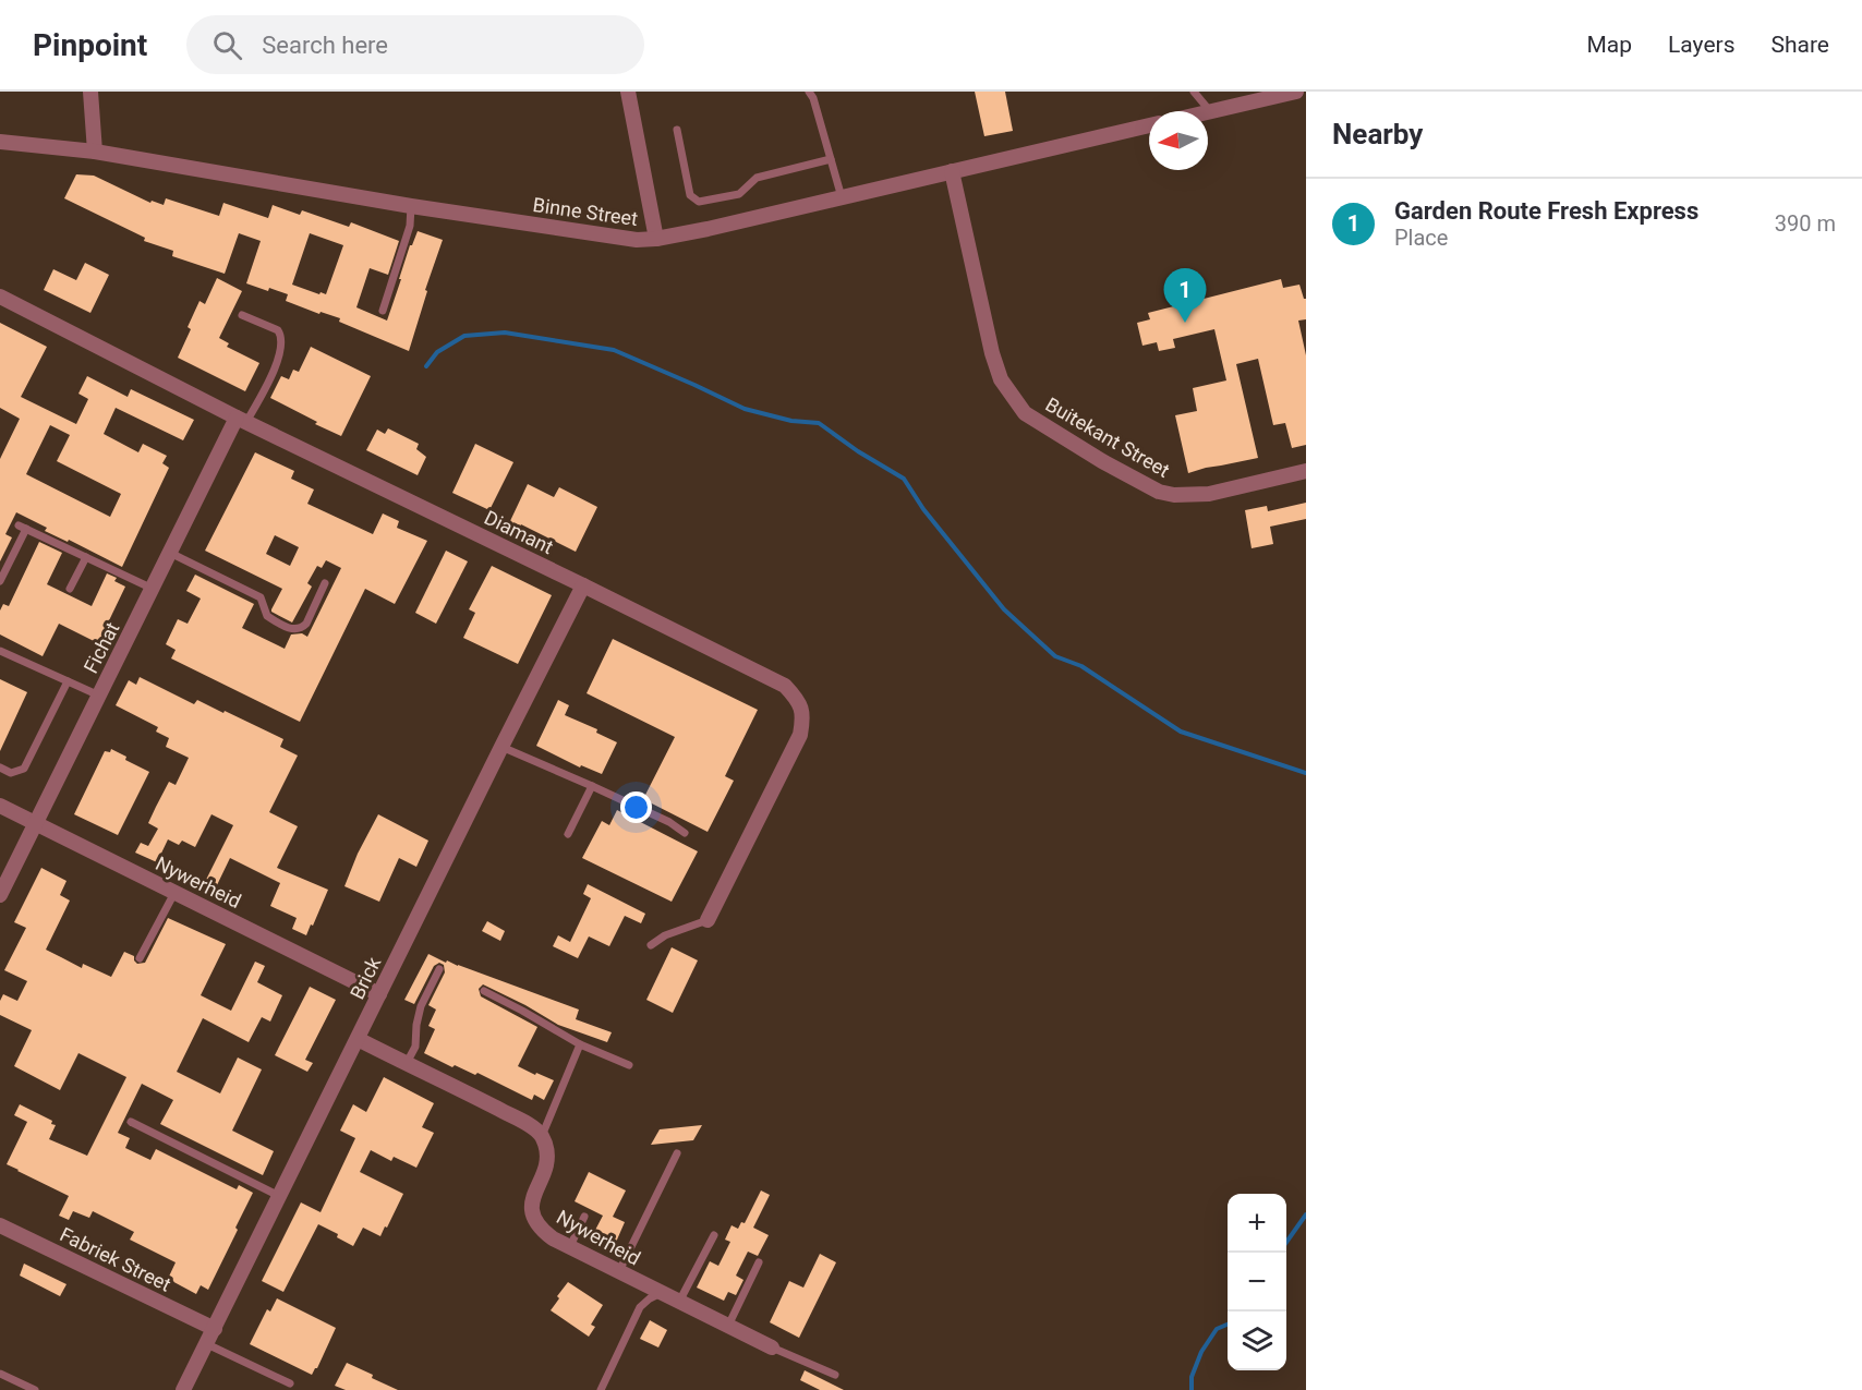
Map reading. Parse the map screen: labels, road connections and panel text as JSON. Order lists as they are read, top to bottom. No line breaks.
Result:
{"streets":{"street":["Binne Street","Buitekant Street","Diamant","Fichat","Nywerheid","Brick","Fabriek Street"]},"crossings":[["Binne Street","Buitekant Street"],["Diamant","Fichat"],["Diamant","Brick"],["Fichat","Nywerheid"],["Nywerheid","Brick"],["Brick","Fabriek Street"]],"north":"left","page":{"header":"Pinpoint","search":"Search here","nav":["Map","Layers","Share"],"heading":"Nearby","list":[{"mark":"1","name":"Garden Route Fresh Express","note":"Place","value":"390 m"}],"pins":"1","map_buttons":["+","−"]}}
